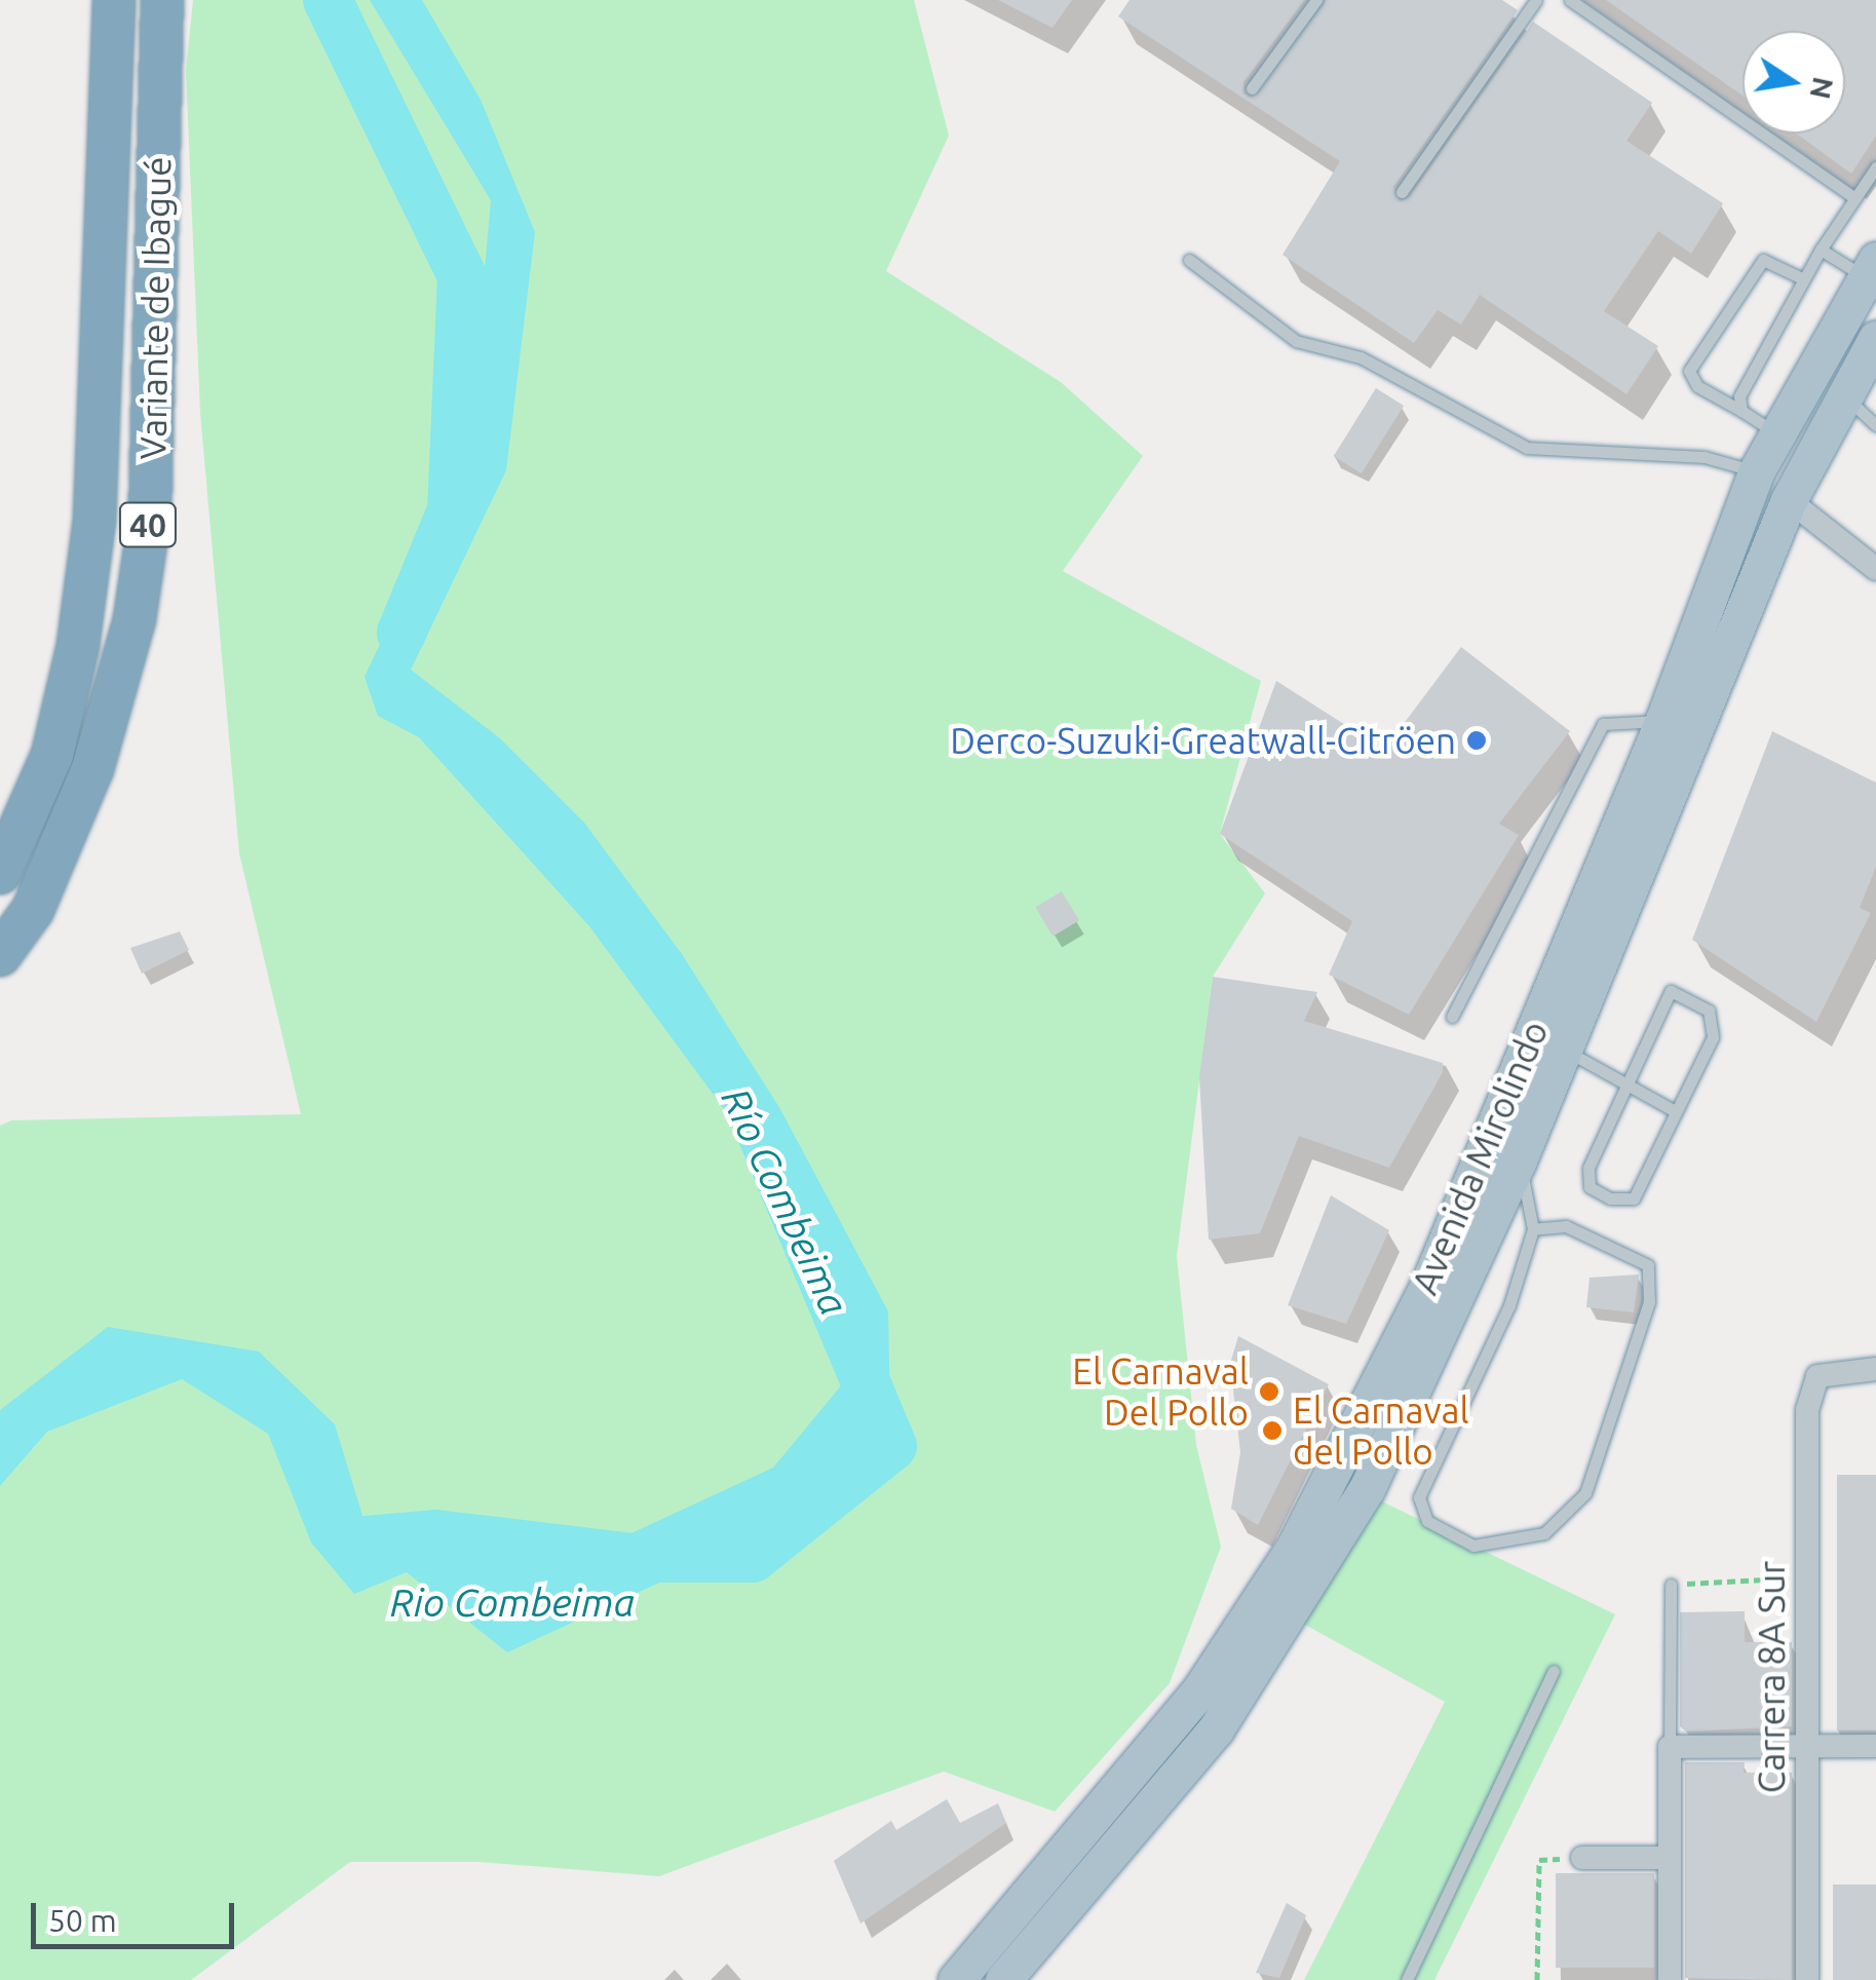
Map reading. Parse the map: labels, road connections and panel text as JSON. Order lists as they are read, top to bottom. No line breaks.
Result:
{"streets":{"highway":["Variante de Ibagué","40"],"main road":["Avenida Mirolindo"],"street":["Carrera 8A Sur"]},"water":["Río Combeima","Rio Combeima"],"places":["Derco-Suzuki-Greatwall-Citröen","El Carnaval Del Pollo","El Carnaval del Pollo"],"scale_bar":"50 m","north":"right"}
